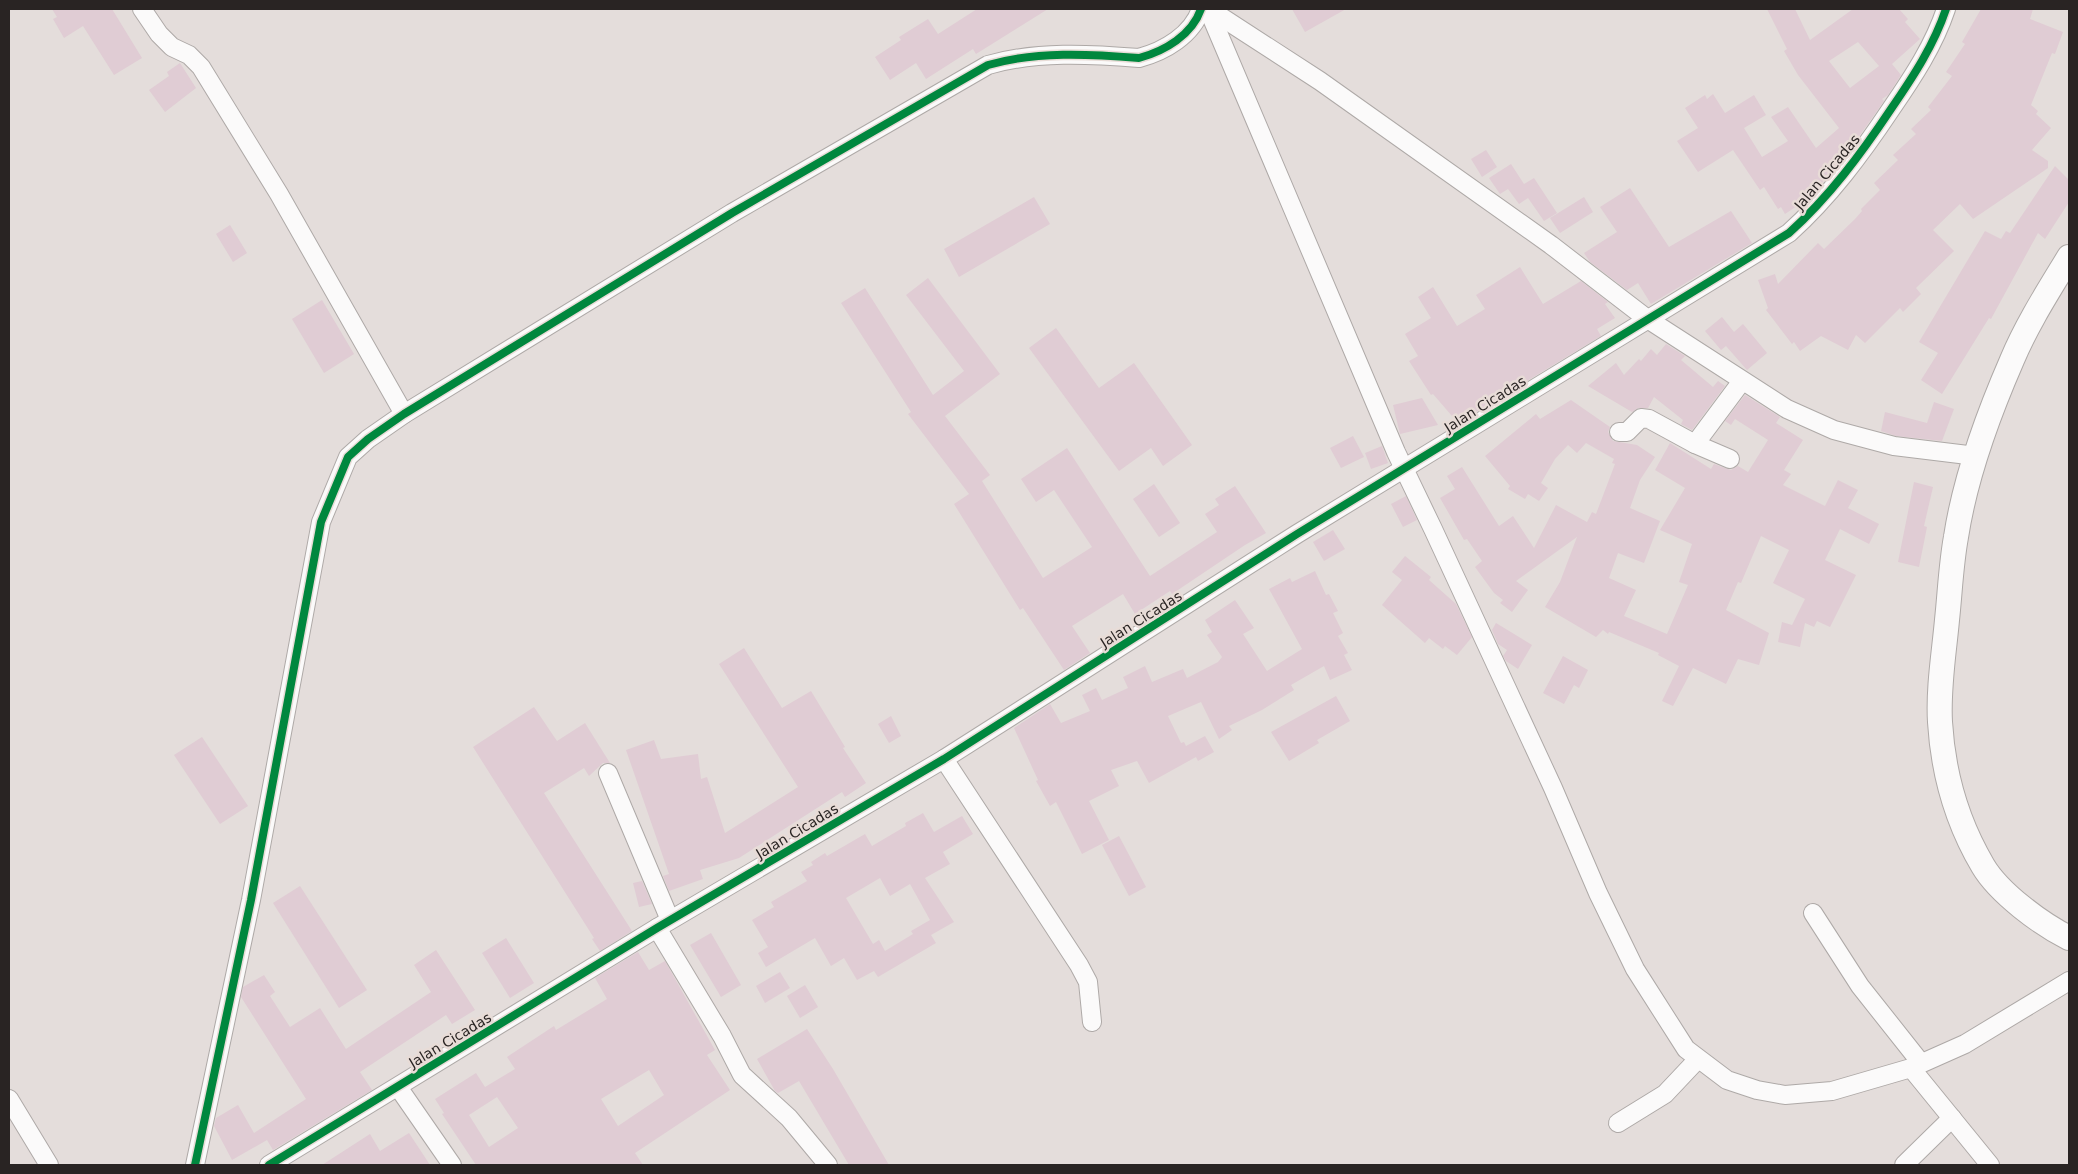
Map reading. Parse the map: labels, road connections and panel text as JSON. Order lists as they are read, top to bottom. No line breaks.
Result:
{"streets":{"street":["Jalan Cicadas"]}}
